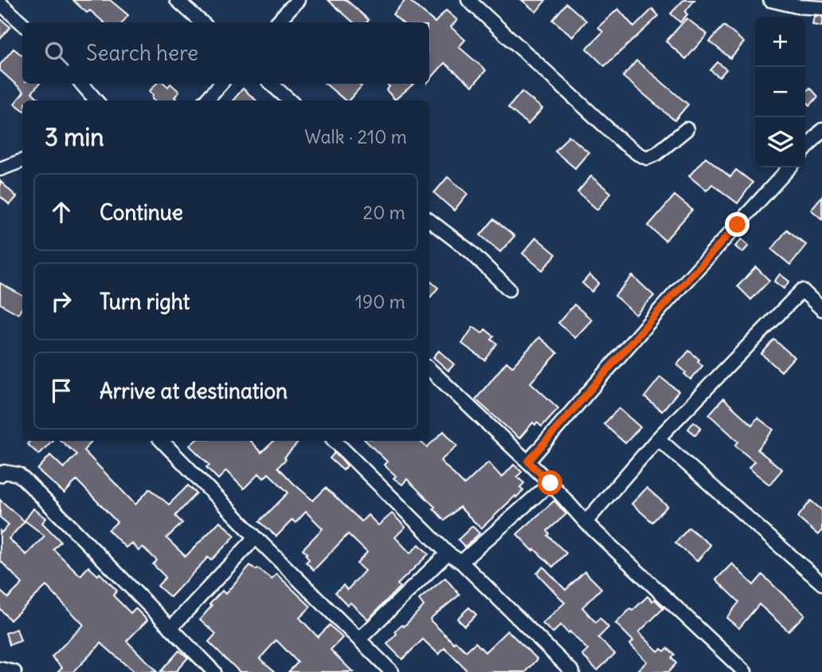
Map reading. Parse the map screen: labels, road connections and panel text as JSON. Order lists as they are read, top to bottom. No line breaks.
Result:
{"page":{"map_buttons":["+","−"],"search":"Search here","heading":["3 min","Walk · 210 m"],"list":[["Continue","20 m"],["Turn right","190 m"],"Arrive at destination"]}}
